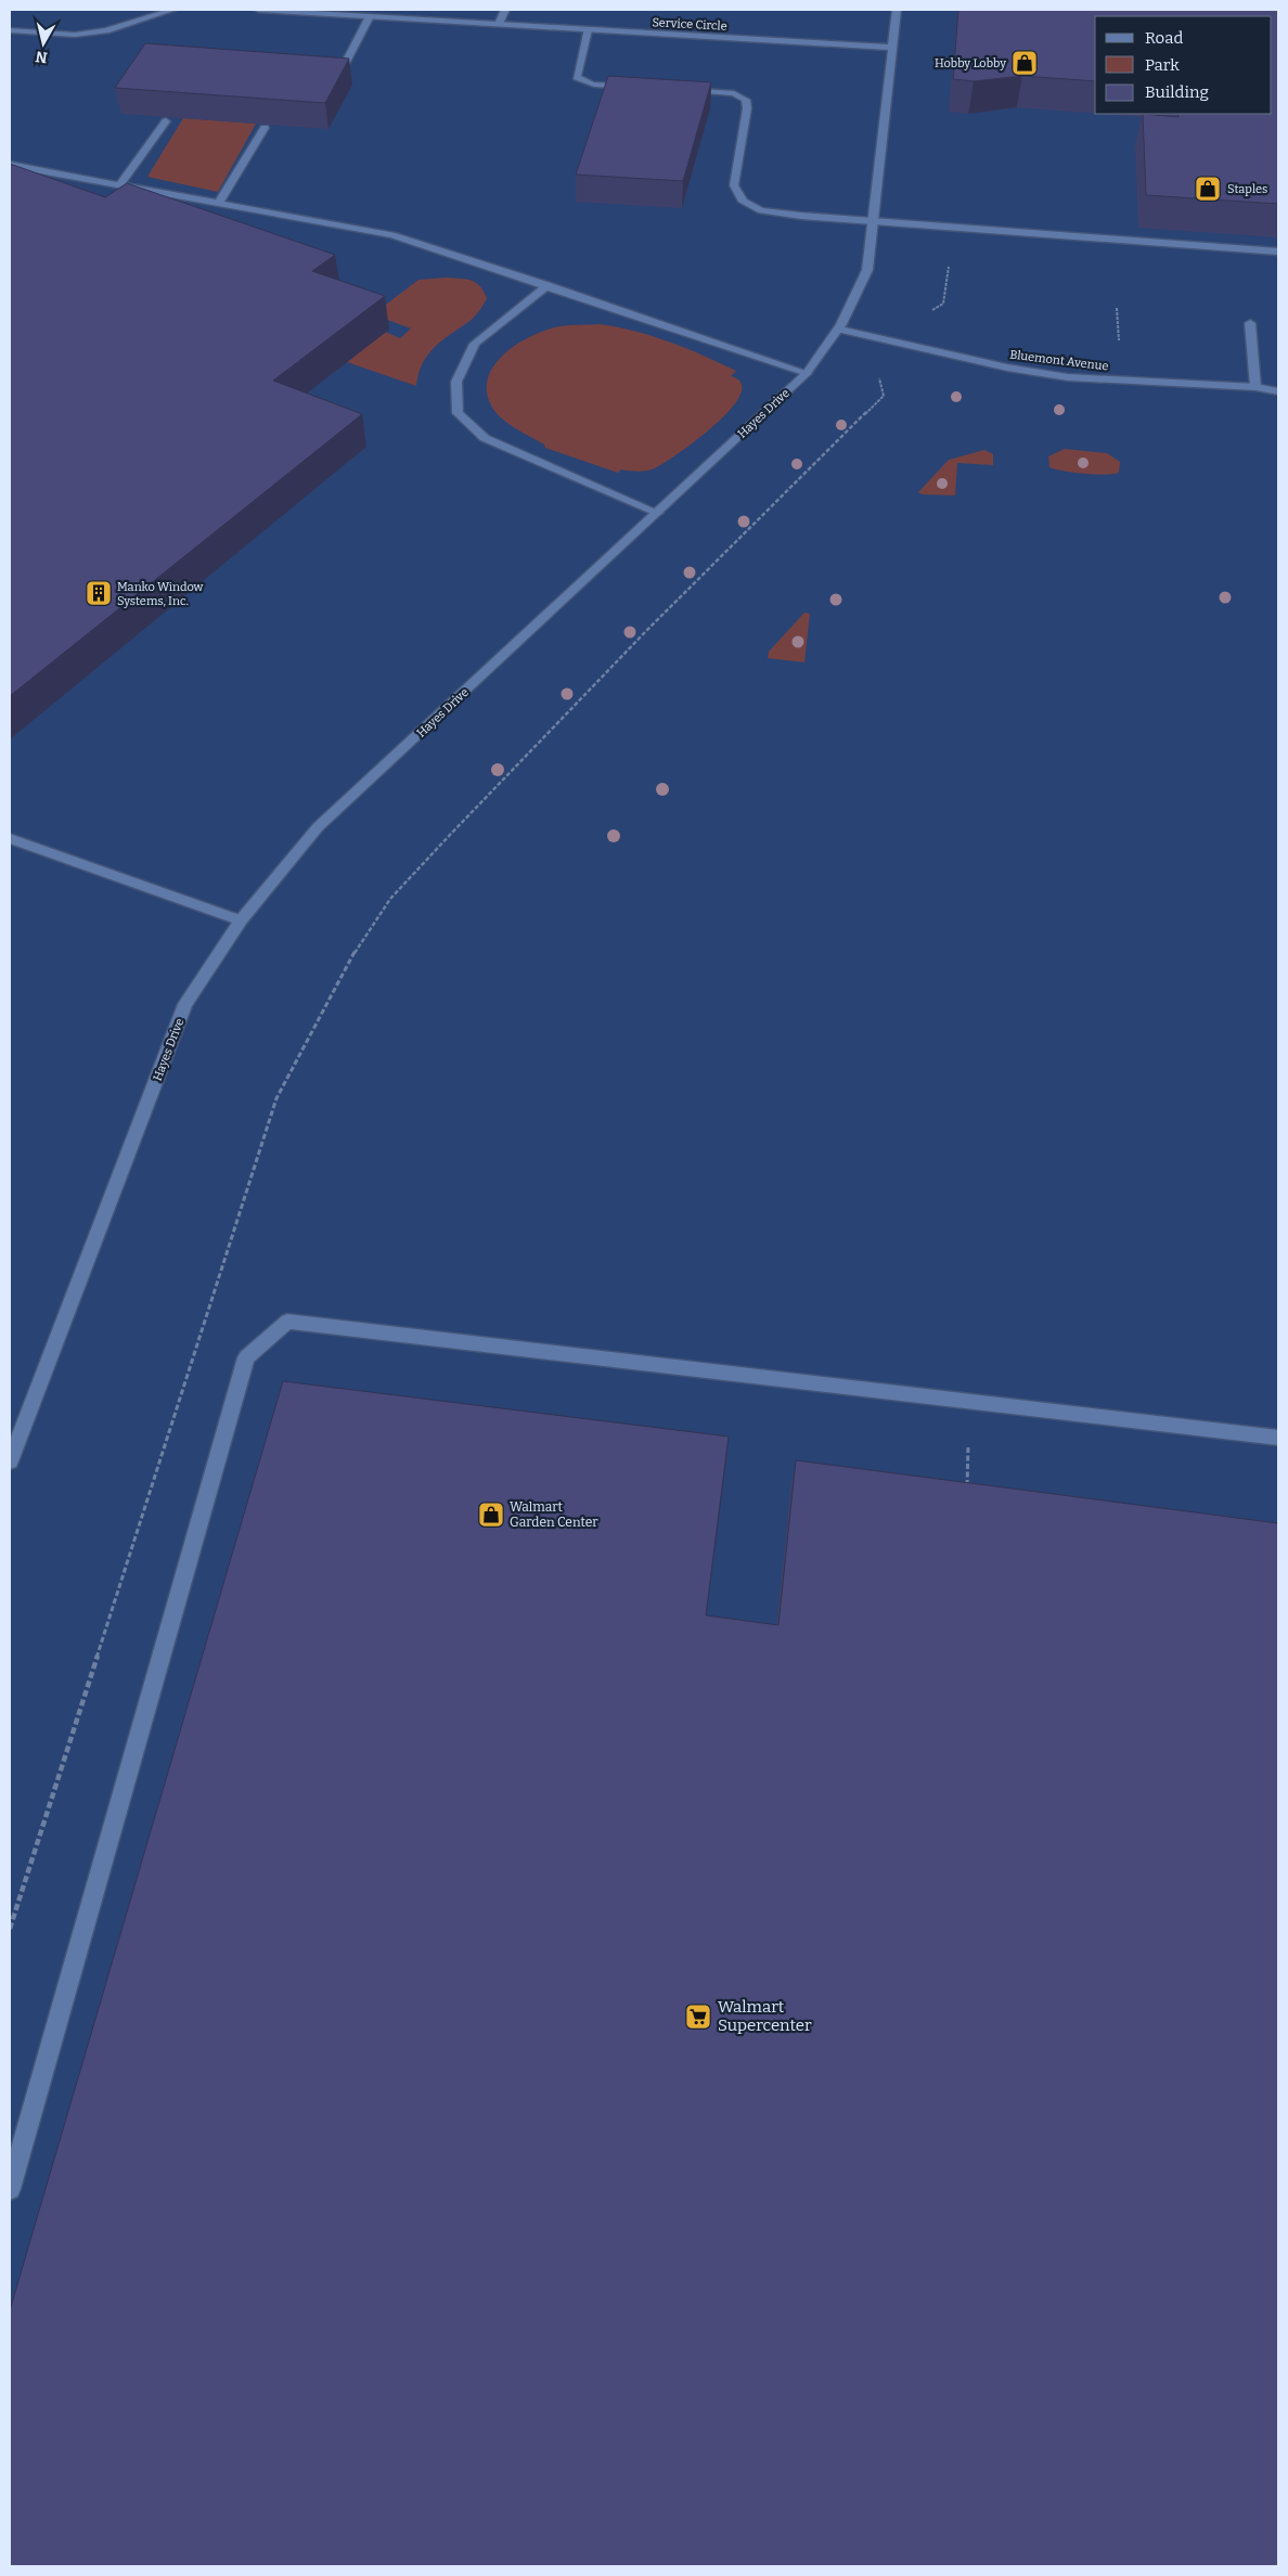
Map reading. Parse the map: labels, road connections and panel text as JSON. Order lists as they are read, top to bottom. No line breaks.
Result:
{"streets":{"street":["Service Circle","Bluemont Avenue","Hayes Drive"]},"crossings":[["Service Circle","Hayes Drive"],["Bluemont Avenue","Hayes Drive"]],"places":{"shop":["Hobby Lobby","Staples","Walmart Garden Center"],"building":["Manko Window Systems, Inc."],"supermarket":["Walmart Supercenter"]},"legend":["Road","Park","Building"],"north":"bottom"}
